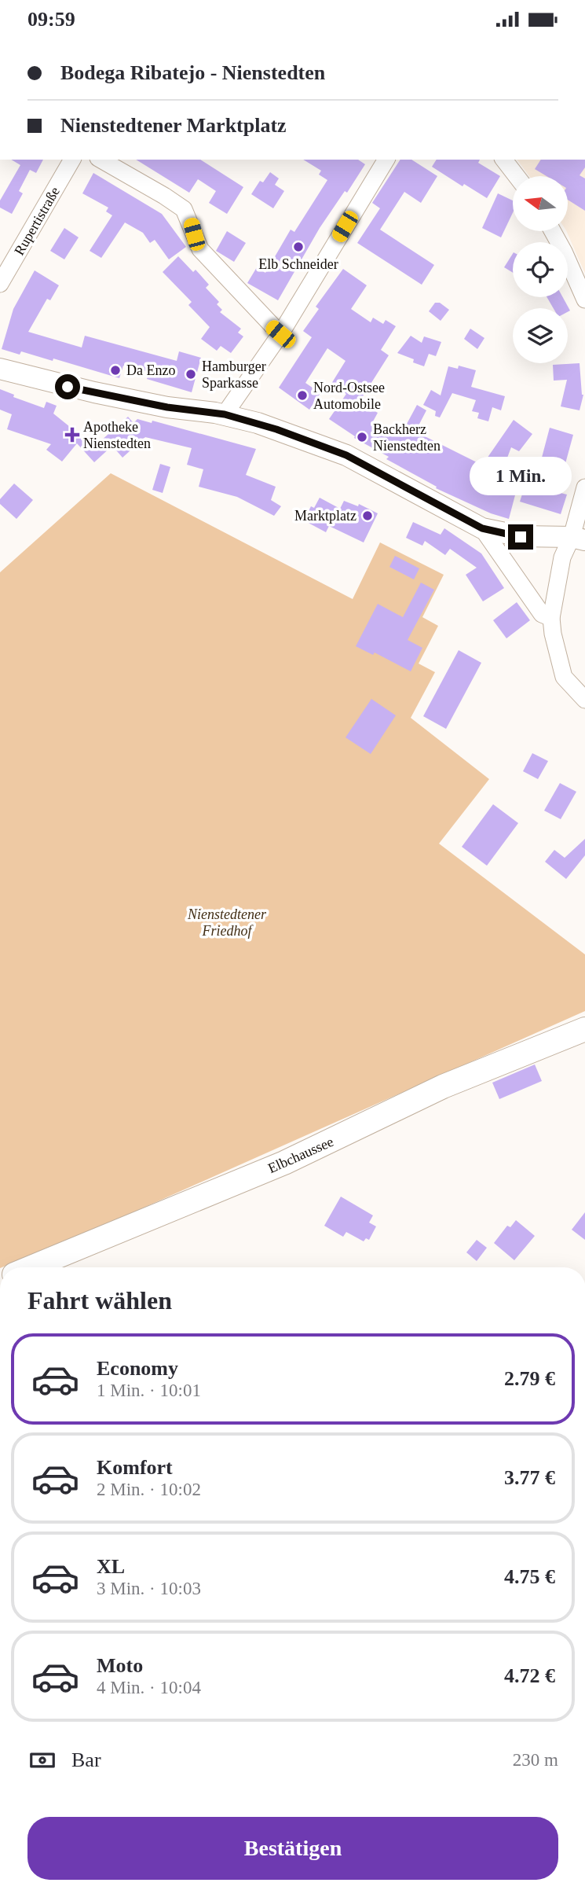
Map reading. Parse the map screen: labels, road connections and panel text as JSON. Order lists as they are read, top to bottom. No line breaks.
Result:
{"streets":{"main road":["Elbchaussee"],"street":["Rupertistraße"]},"parks":["Nienstedtener Friedhof"],"places":{"other":["Elb Schneider","Da Enzo","Hamburger Sparkasse","Nord-Ostsee Automobile","Backherz Nienstedten","Marktplatz"],"health":["Apotheke Nienstedten"]},"north":"left","page":{"status":"09:59","banner":["Bodega Ribatejo - Nienstedten","Nienstedtener Marktplatz"],"bubble":"1 Min.","heading":"Fahrt wählen","list":[{"name":"Economy","note":"1 Min. · 10:01","value":"2.79 €"},{"name":"Komfort","note":"2 Min. · 10:02","value":"3.77 €"},{"name":"XL","note":"3 Min. · 10:03","value":"4.75 €"},{"name":"Moto","note":"4 Min. · 10:04","value":"4.72 €"}],"pay":["Bar","230 m"],"buttons":"Bestätigen"}}
